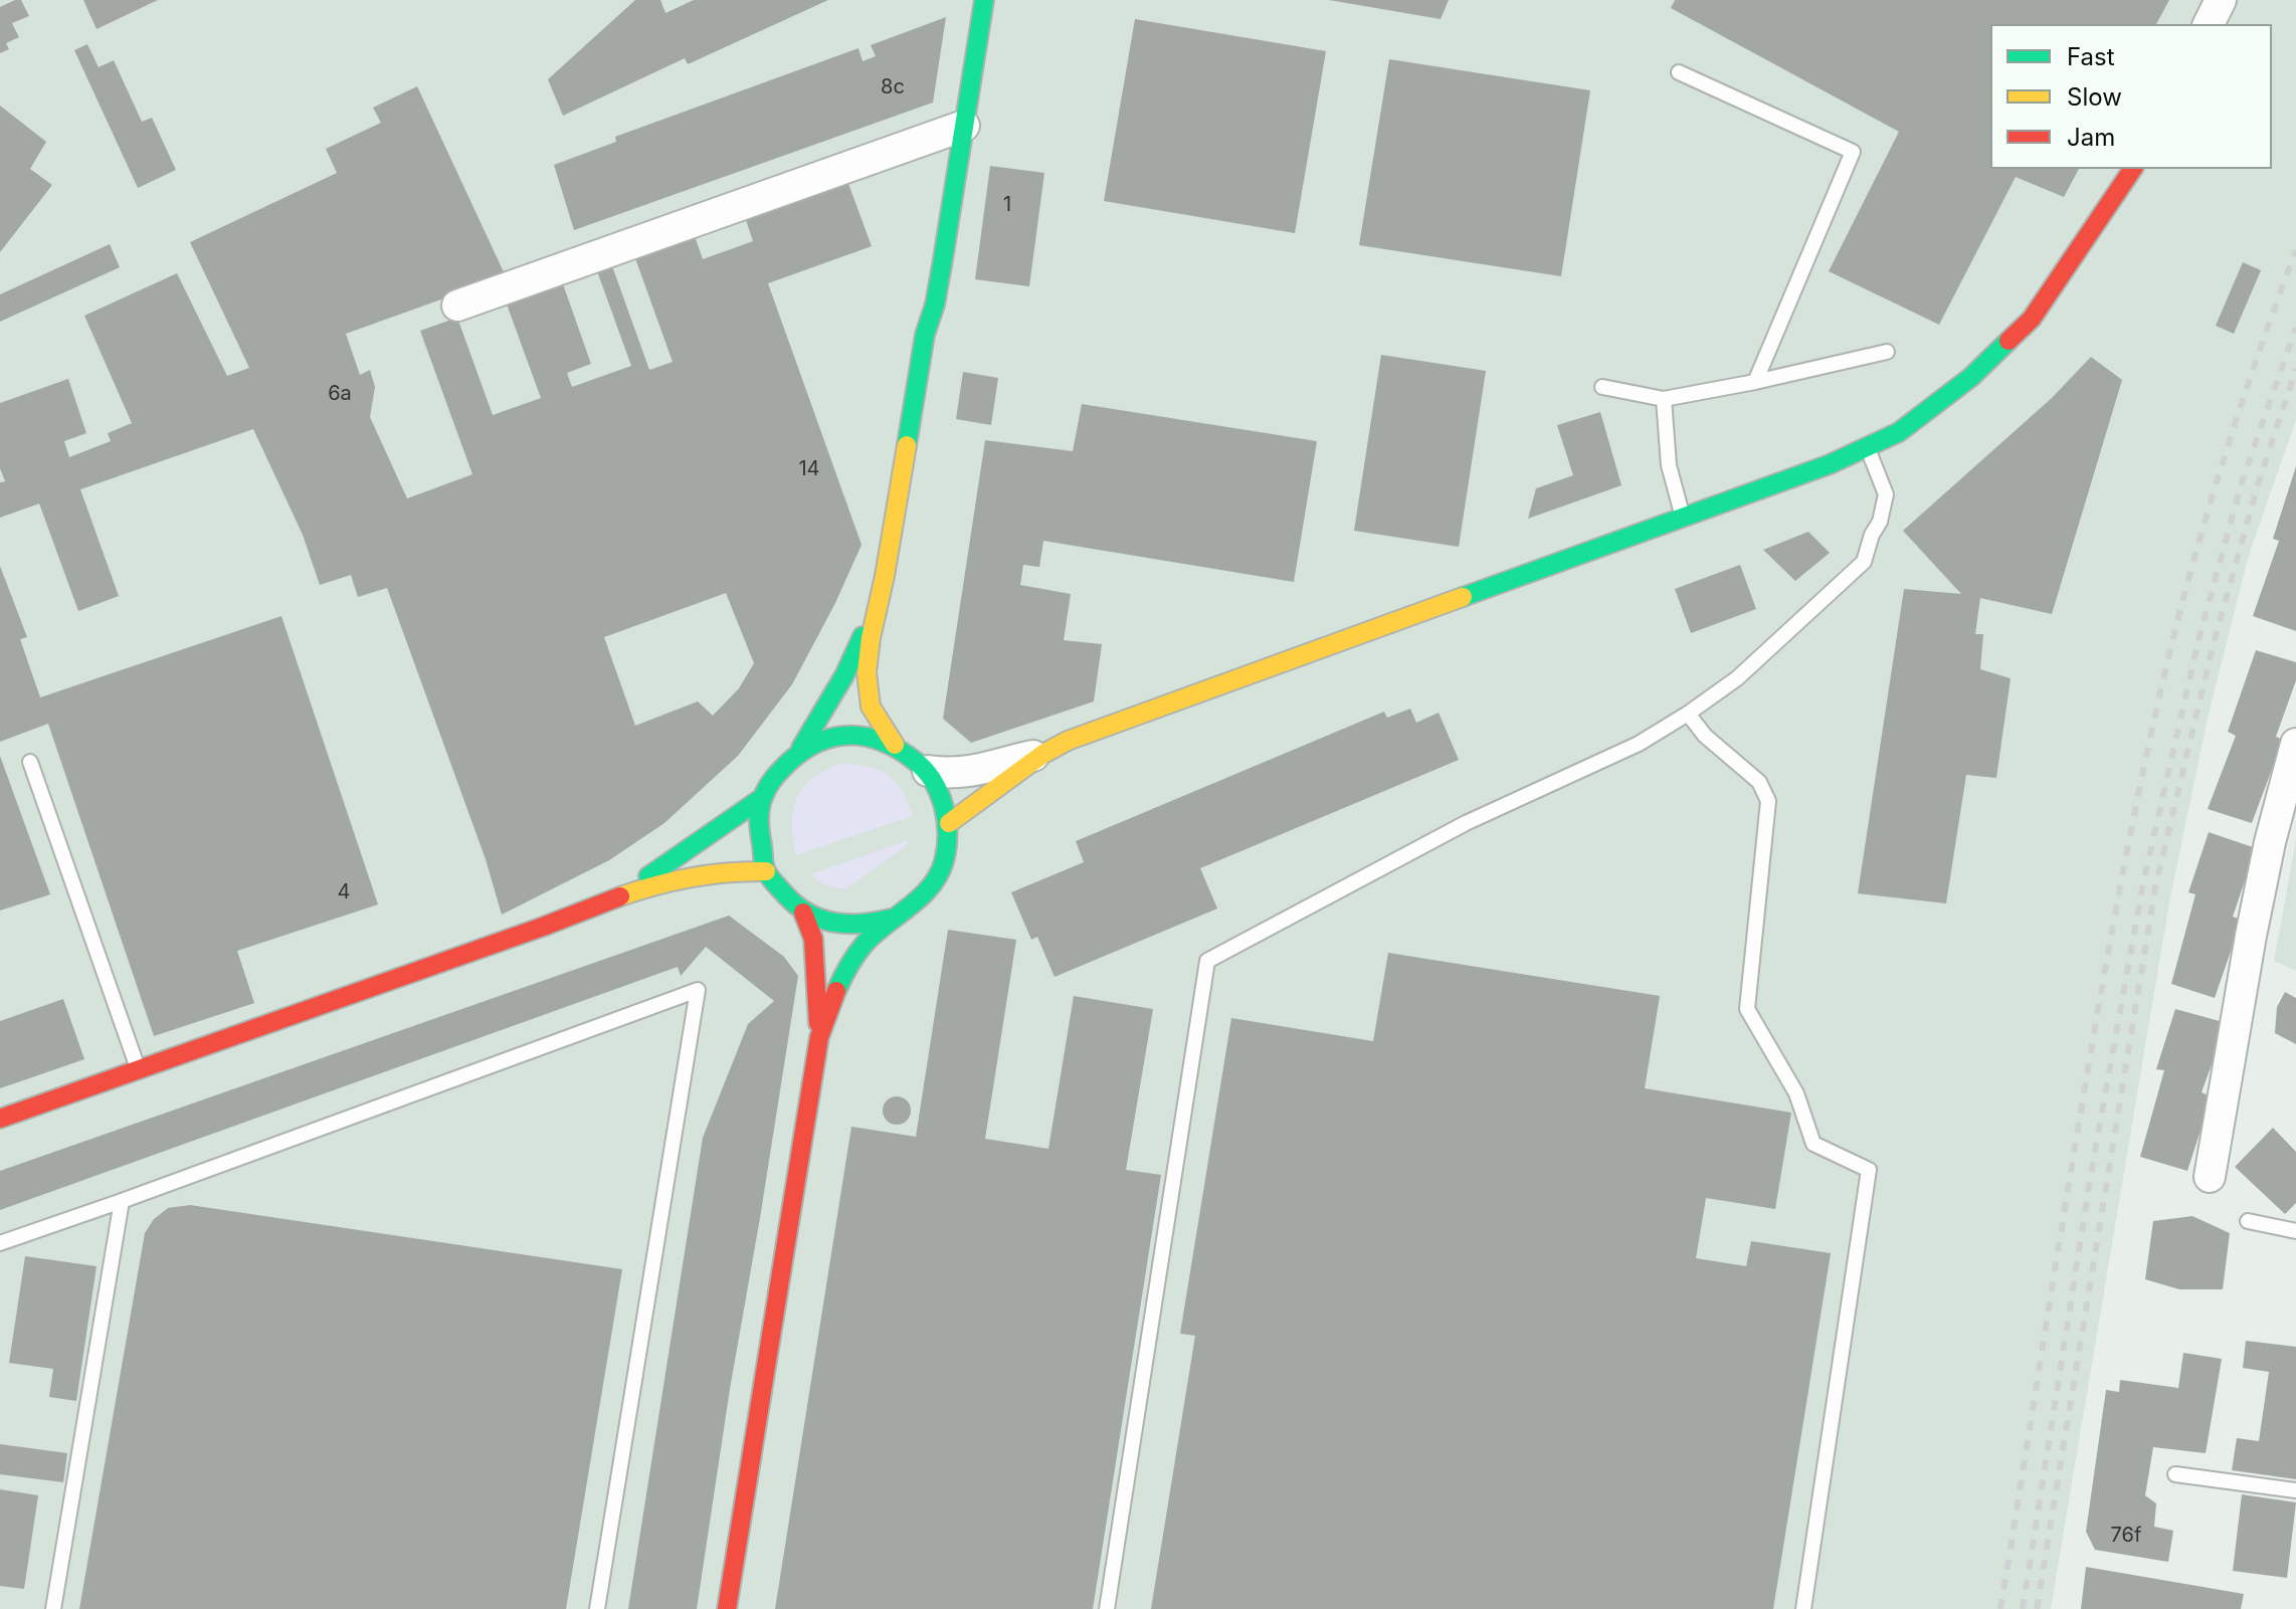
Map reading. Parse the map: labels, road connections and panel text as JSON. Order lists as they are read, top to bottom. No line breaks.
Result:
{"house_numbers":["8c","1","6a","14","4","76f"],"legend":["Fast","Slow","Jam"]}
